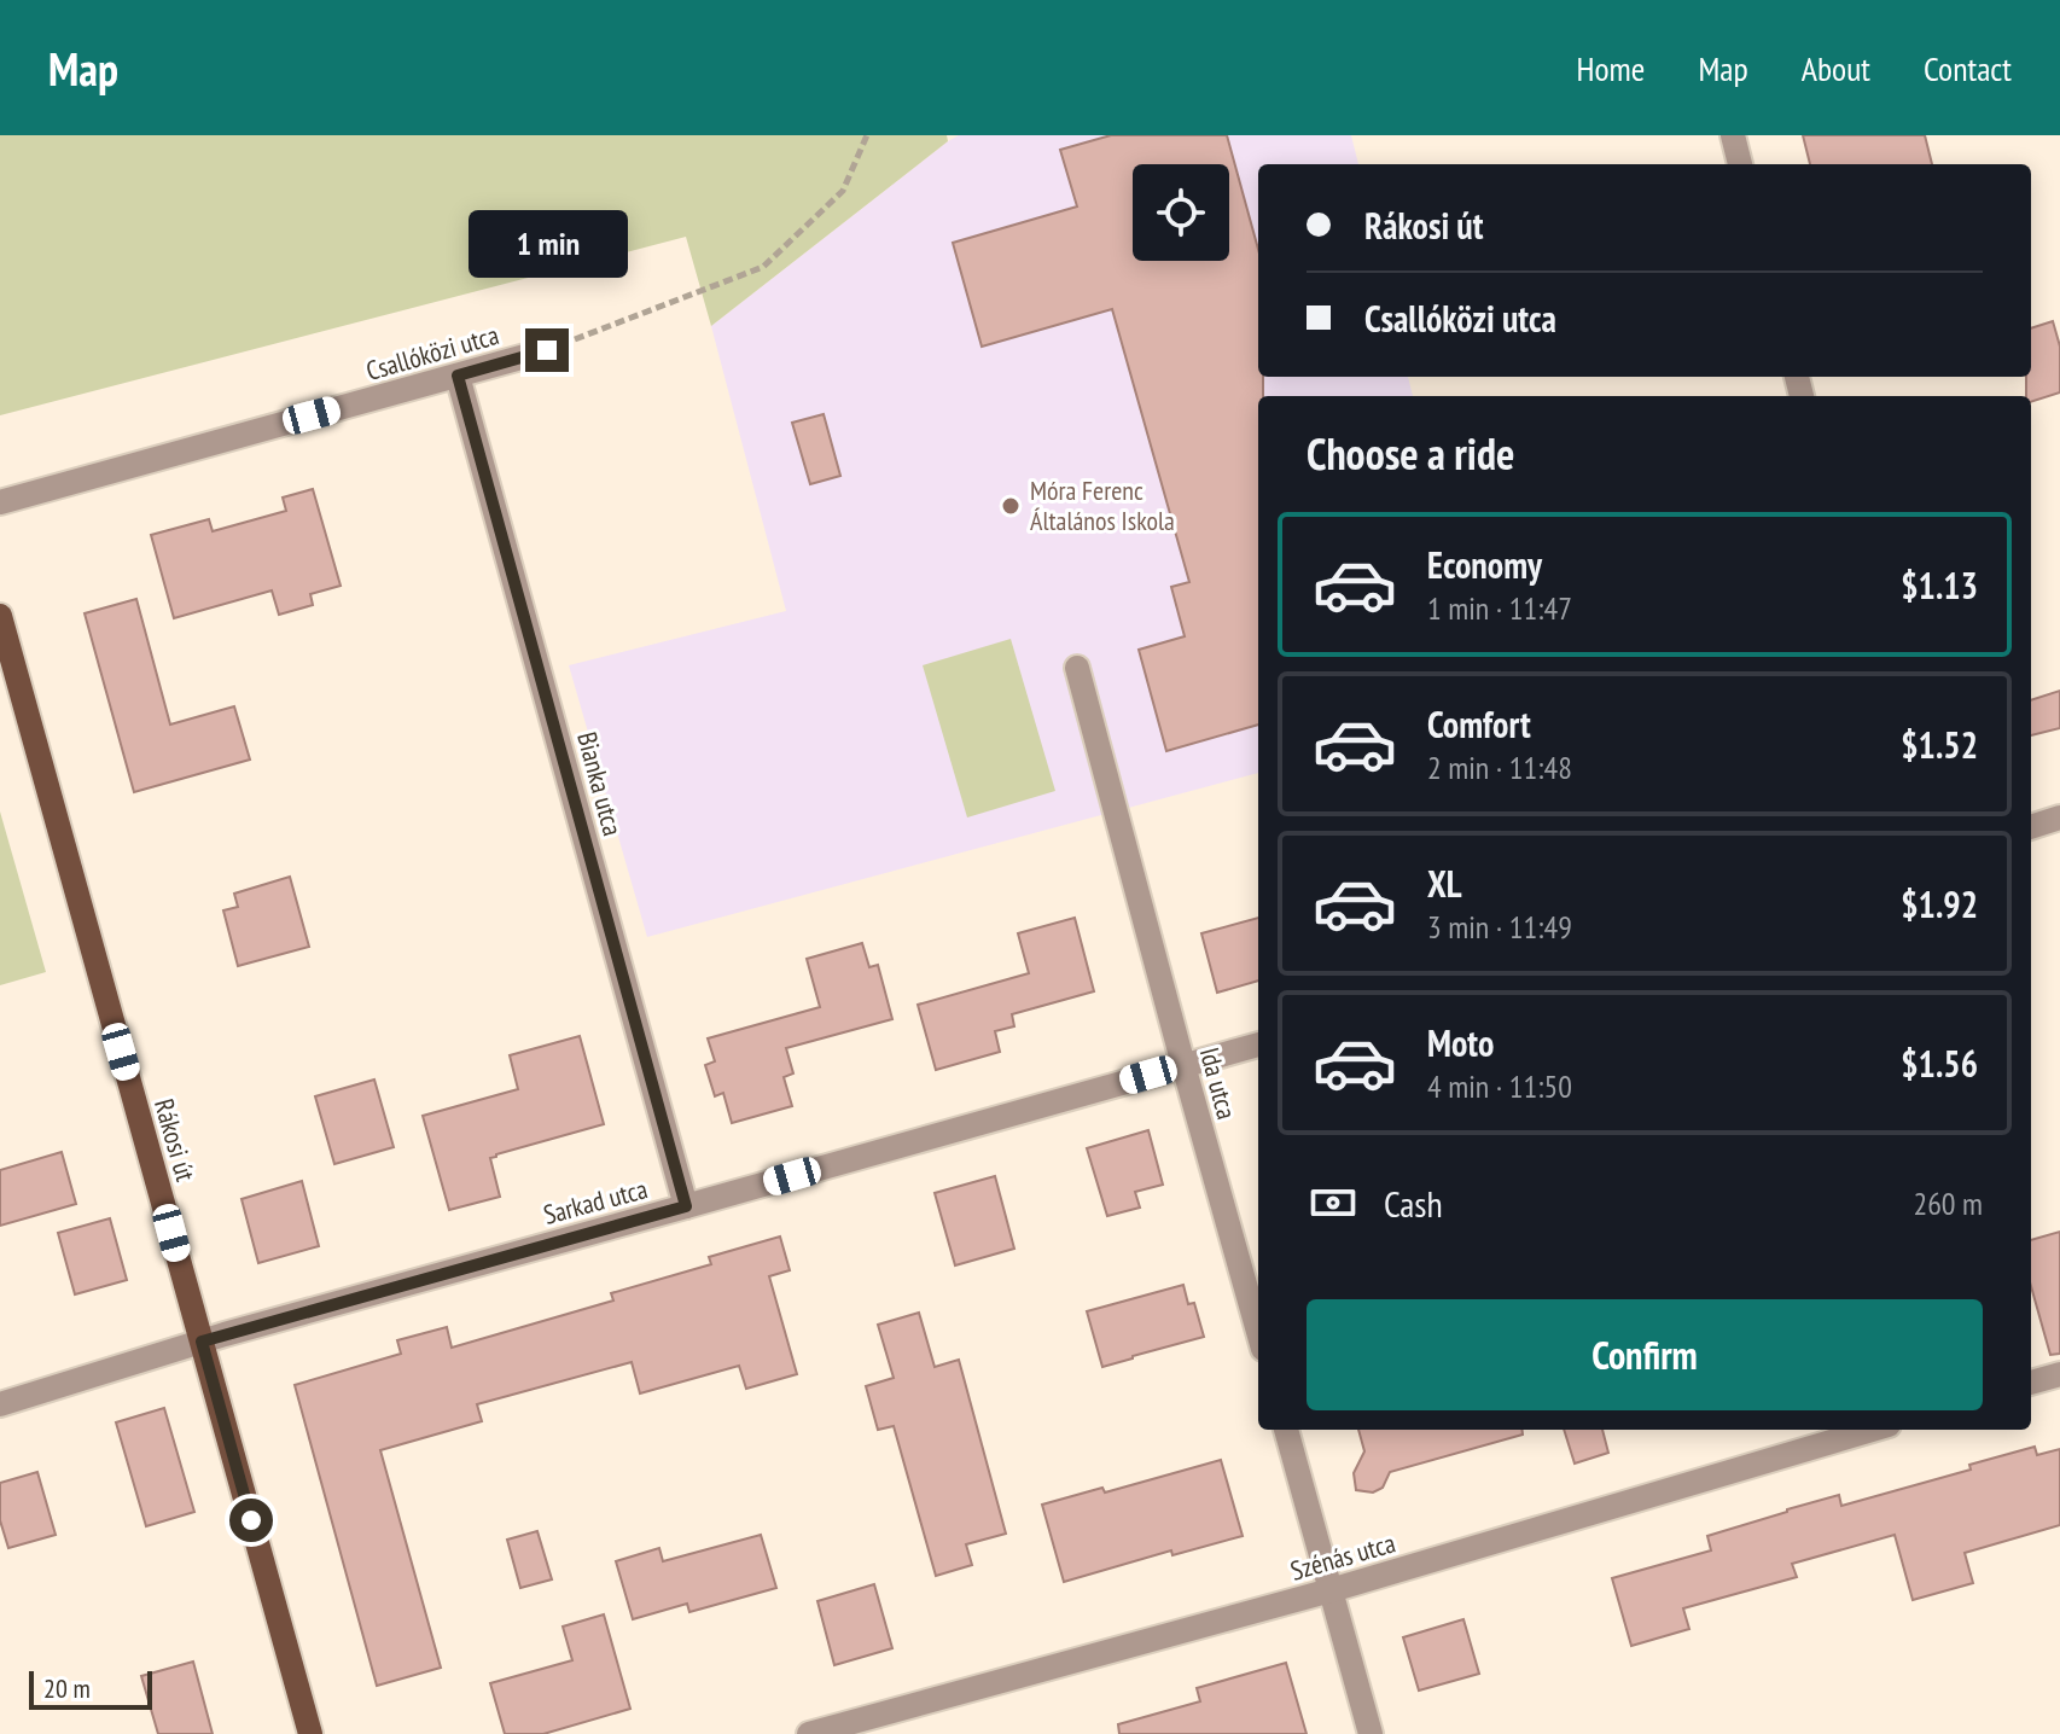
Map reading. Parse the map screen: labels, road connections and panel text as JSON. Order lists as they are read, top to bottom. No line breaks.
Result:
{"streets":{"main road":["Rákosi út"],"street":["Csallóközi utca","Bianka utca","Ida utca","Sarkad utca","Szénás utca"]},"crossings":[["Csallóközi utca","Bianka utca"],["Bianka utca","Sarkad utca"],["Ida utca","Sarkad utca"],["Rákosi út","Sarkad utca"]],"places":["Móra Ferenc Általános Iskola"],"scale_bar":"20 m","page":{"header":"Map","nav":["Home","Map","About","Contact"],"banner":["Rákosi út","Csallóközi utca"],"bubble":"1 min","heading":"Choose a ride","list":[{"name":"Economy","note":"1 min · 11:47","value":"$1.13"},{"name":"Comfort","note":"2 min · 11:48","value":"$1.52"},{"name":"XL","note":"3 min · 11:49","value":"$1.92"},{"name":"Moto","note":"4 min · 11:50","value":"$1.56"}],"pay":["Cash","260 m"],"buttons":"Confirm","scale":"20 m"}}
